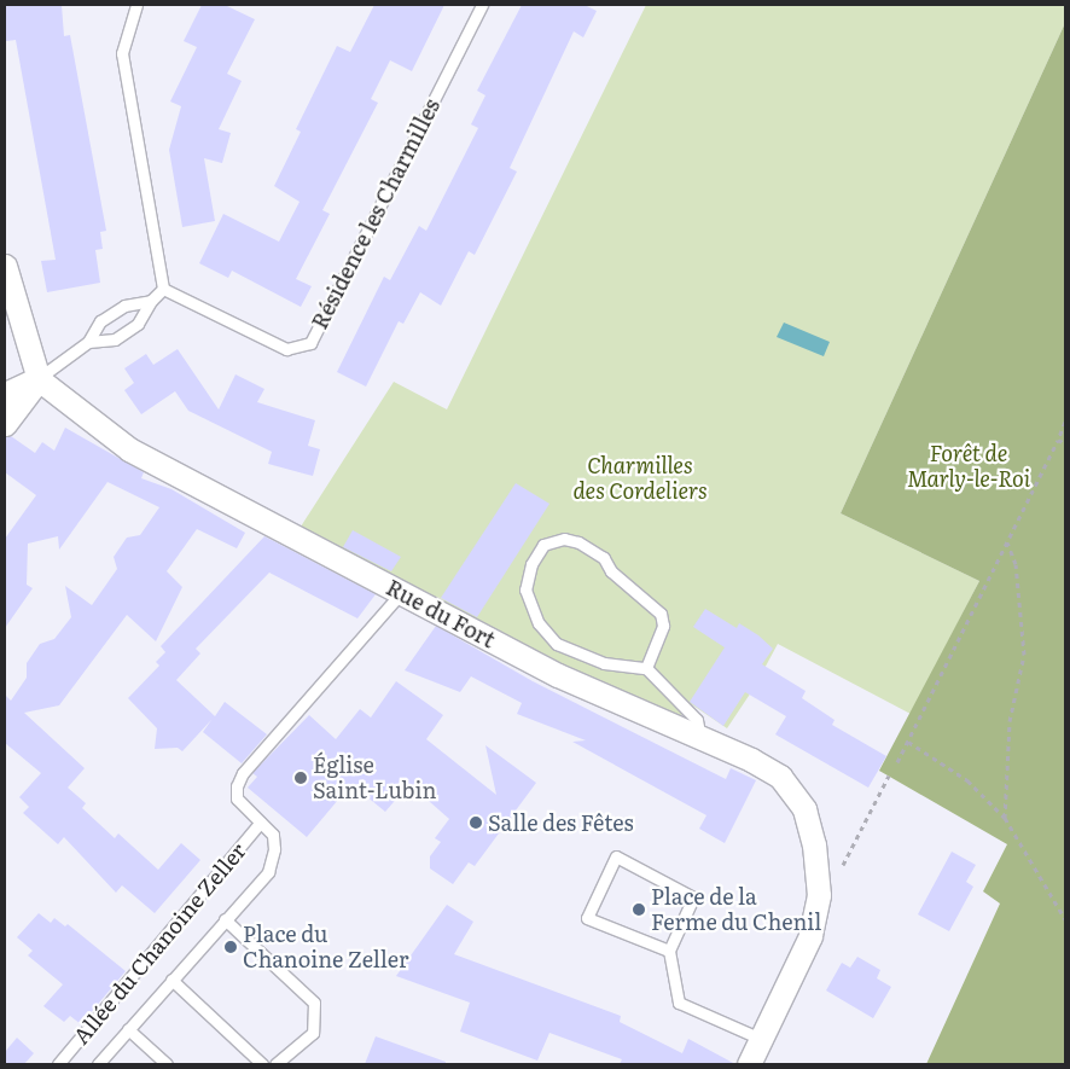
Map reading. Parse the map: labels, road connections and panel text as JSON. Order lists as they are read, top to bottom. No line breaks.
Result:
{"streets":{"street":["Rue du Fort"],"lane":["Résidence les Charmilles","Allée du Chanoine Zeller"]},"parks":["Forêt de Marly-le-Roi","Charmilles des Cordeliers"],"places":["Église Saint-Lubin","Salle des Fêtes","Place de la Ferme du Chenil","Place du Chanoine Zeller"]}
